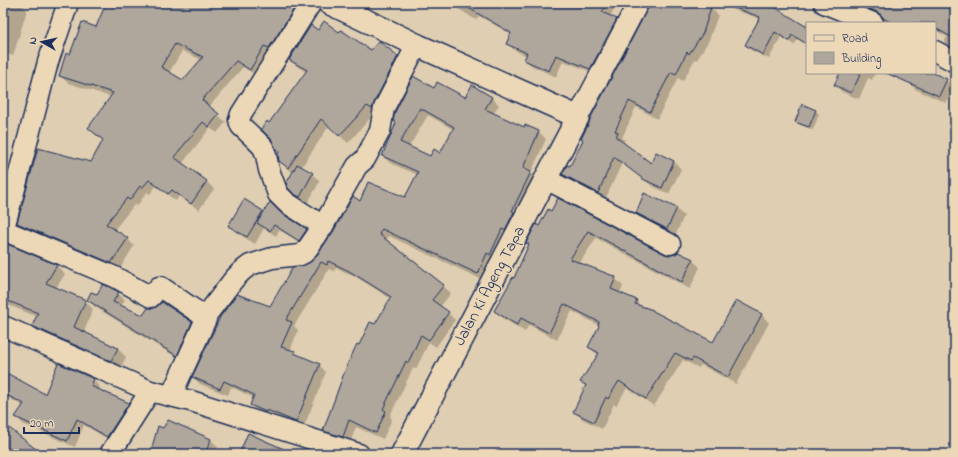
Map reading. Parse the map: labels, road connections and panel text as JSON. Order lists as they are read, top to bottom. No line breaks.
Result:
{"streets":{"street":["Jalan Ki Ageng Tapa"]},"legend":["Road","Building"],"scale_bar":"20 m","north":"left"}
